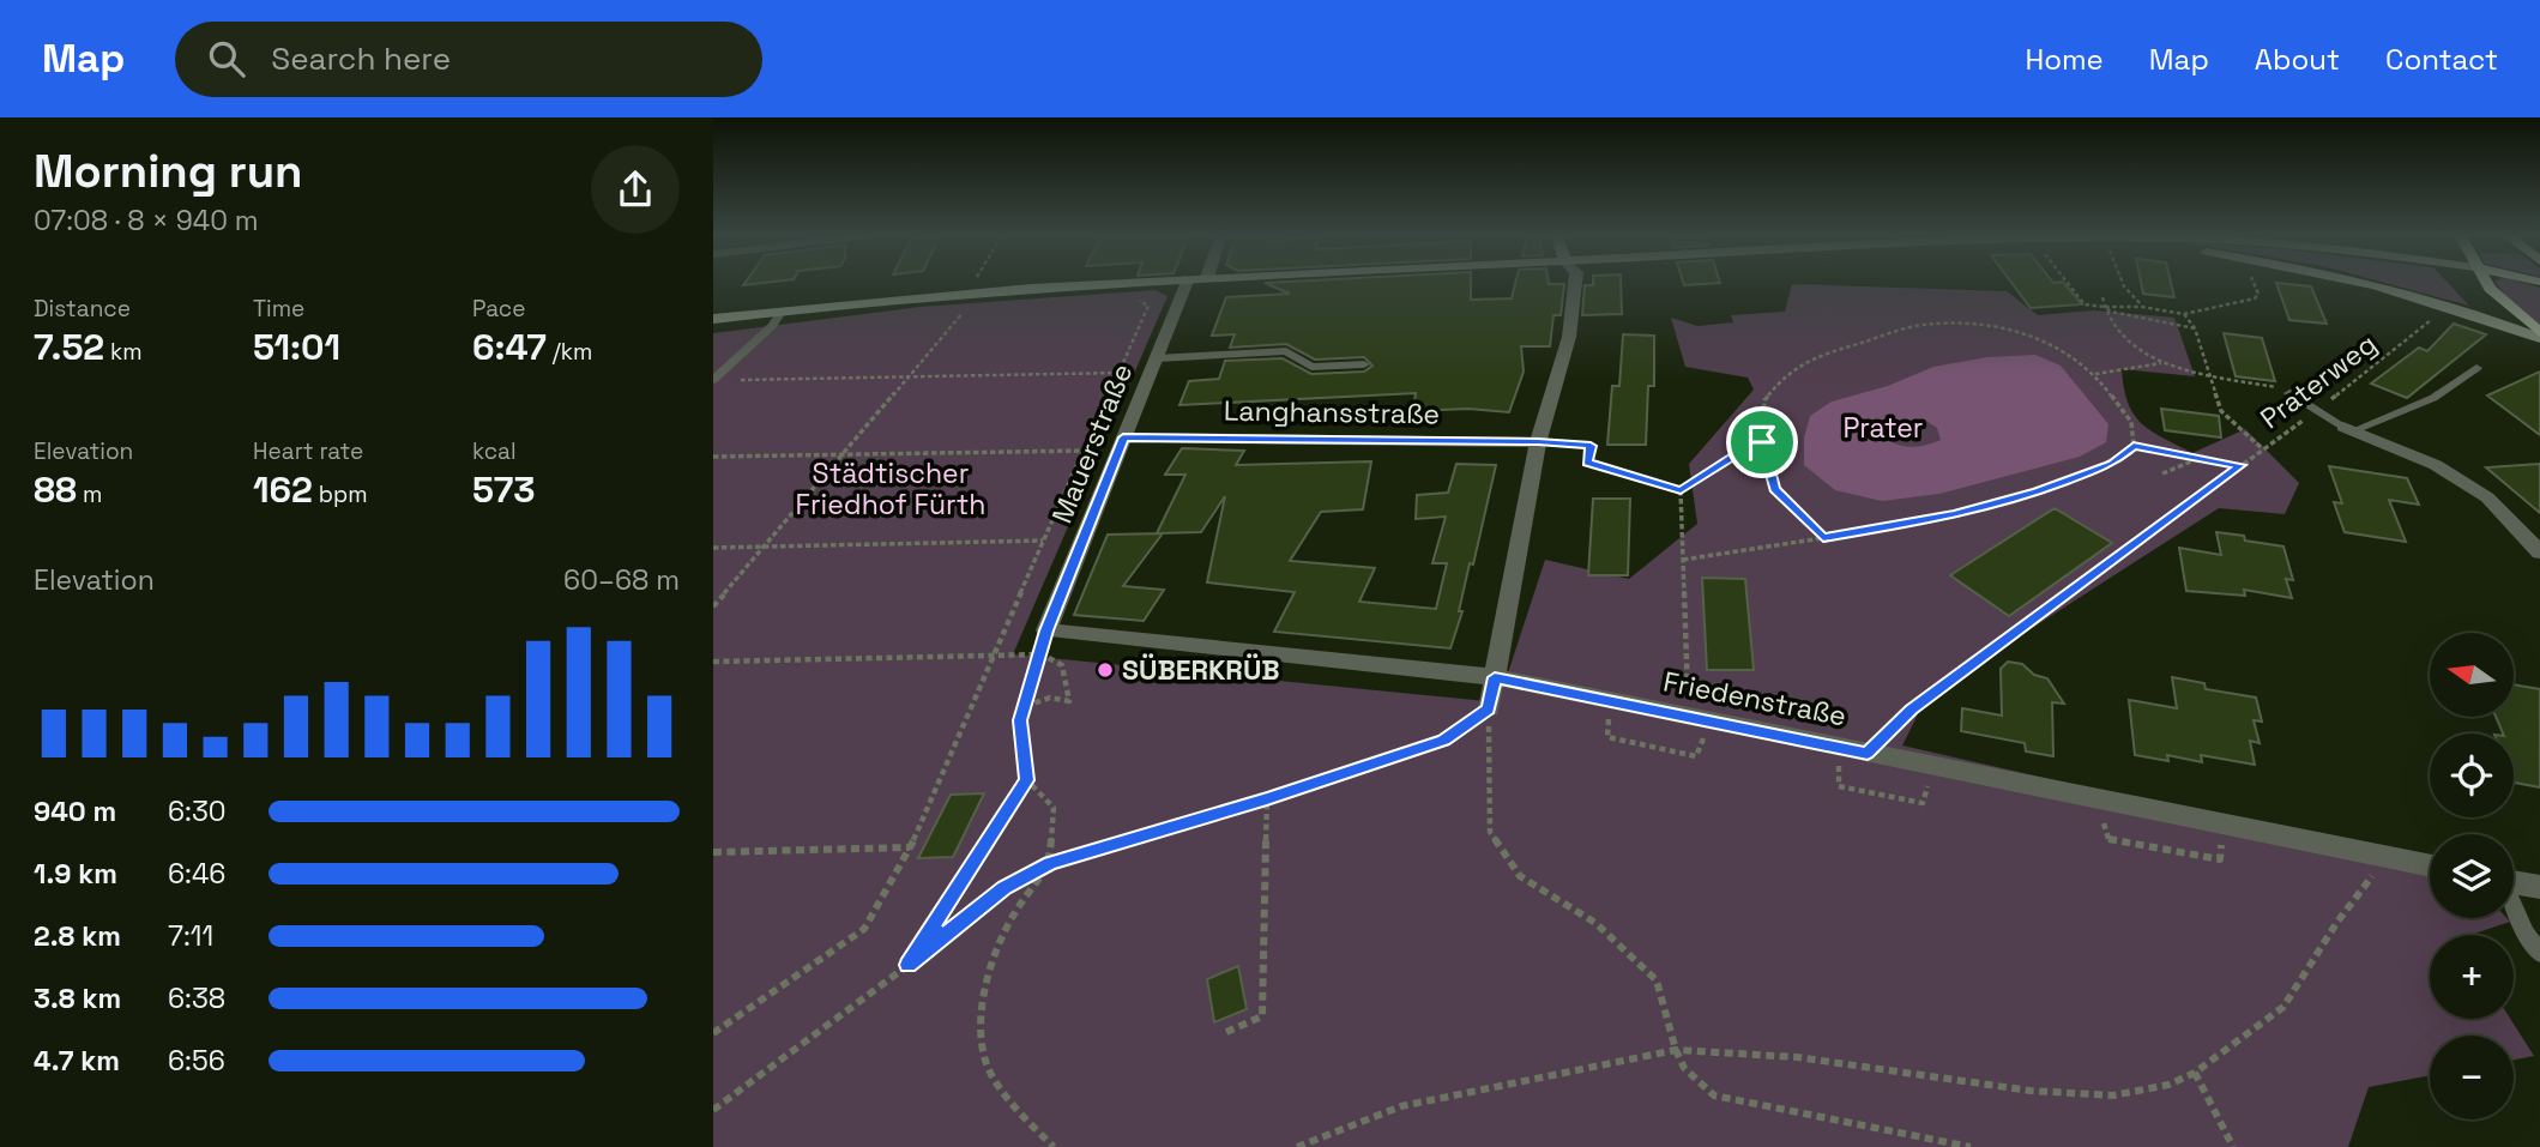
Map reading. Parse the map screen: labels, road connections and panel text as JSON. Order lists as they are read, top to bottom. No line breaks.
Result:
{"streets":{"street":["Langhansstraße","Mauerstraße","Friedenstraße"],"path":["Praterweg"]},"crossings":[["Praterweg","Friedenstraße"],["Langhansstraße","Mauerstraße"],["Mauerstraße","Friedenstraße"]],"parks":["Prater","Städtischer Friedhof Fürth"],"places":["SÜBERKRÜB"],"north":"left","page":{"header":"Map","search":"Search here","nav":["Home","Map","About","Contact"],"heading":["Morning run","07:08 · 8 × 940 m"],"stats":[["Distance","7.52 km"],["Time","51:01"],["Pace","6:47 /km"],["Elevation","88 m"],["Heart rate","162 bpm"],["kcal","573"]],"chart":["Elevation","60–68 m"],"map_buttons":["+","−"],"list":[{"name":"940 m","note":"6:30"},{"name":"1.9 km","note":"6:46"},{"name":"2.8 km","note":"7:11"},{"name":"3.8 km","note":"6:38"},{"name":"4.7 km","note":"6:56"}]}}
